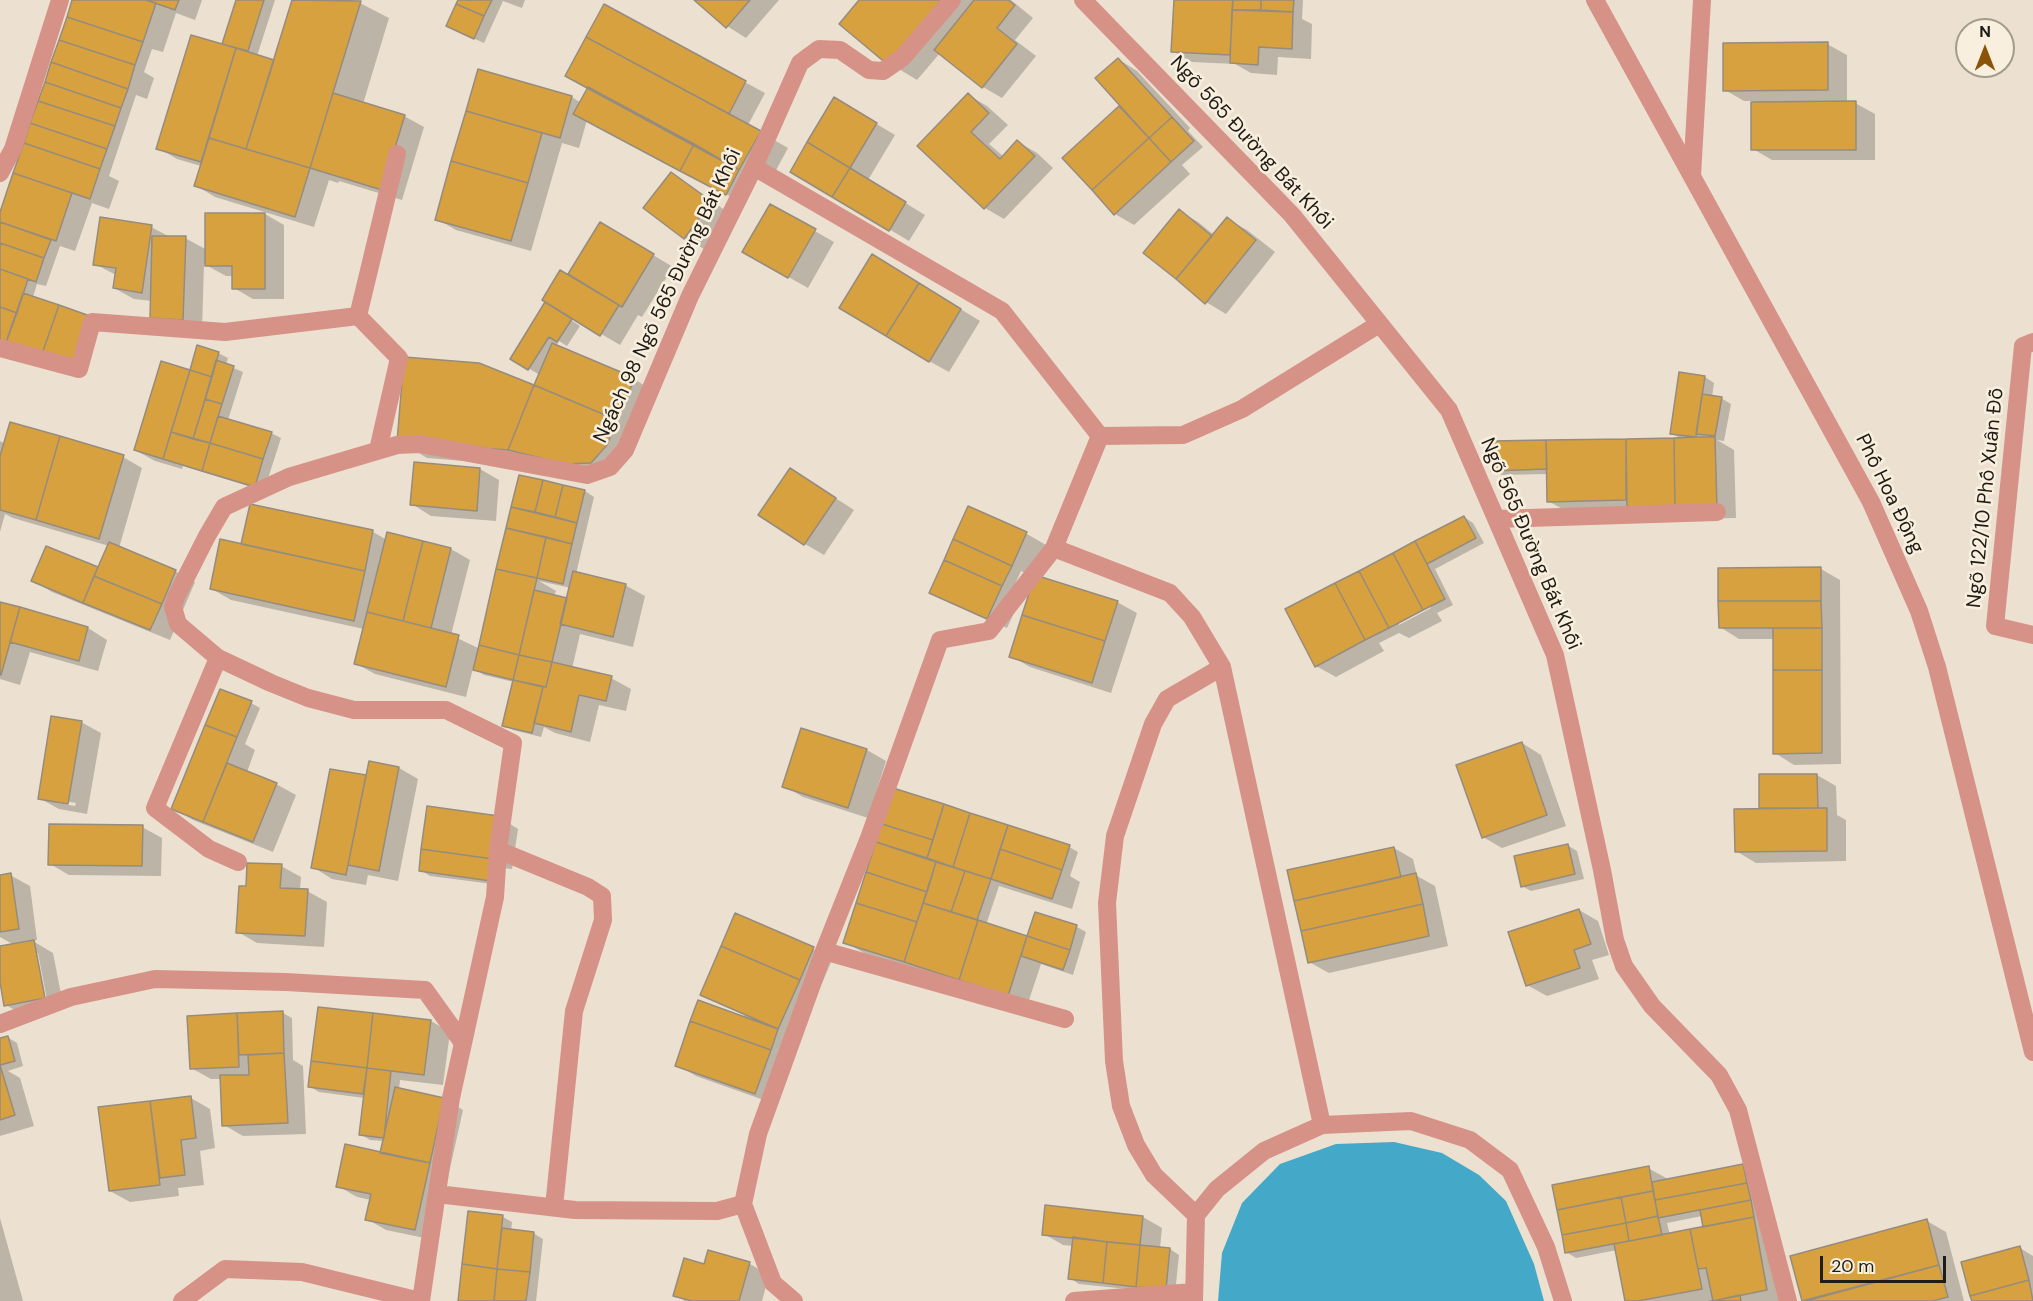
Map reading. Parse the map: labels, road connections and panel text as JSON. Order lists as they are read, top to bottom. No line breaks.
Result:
{"streets":{"street":["Ngõ 565 Đường Bát Khối","Ngách 98 Ngõ 565 Đường Bát Khối","Phố Hoa Động","Ngõ 122/10 Phố Xuân Đỗ"]},"scale_bar":"20 m","north":"top"}
